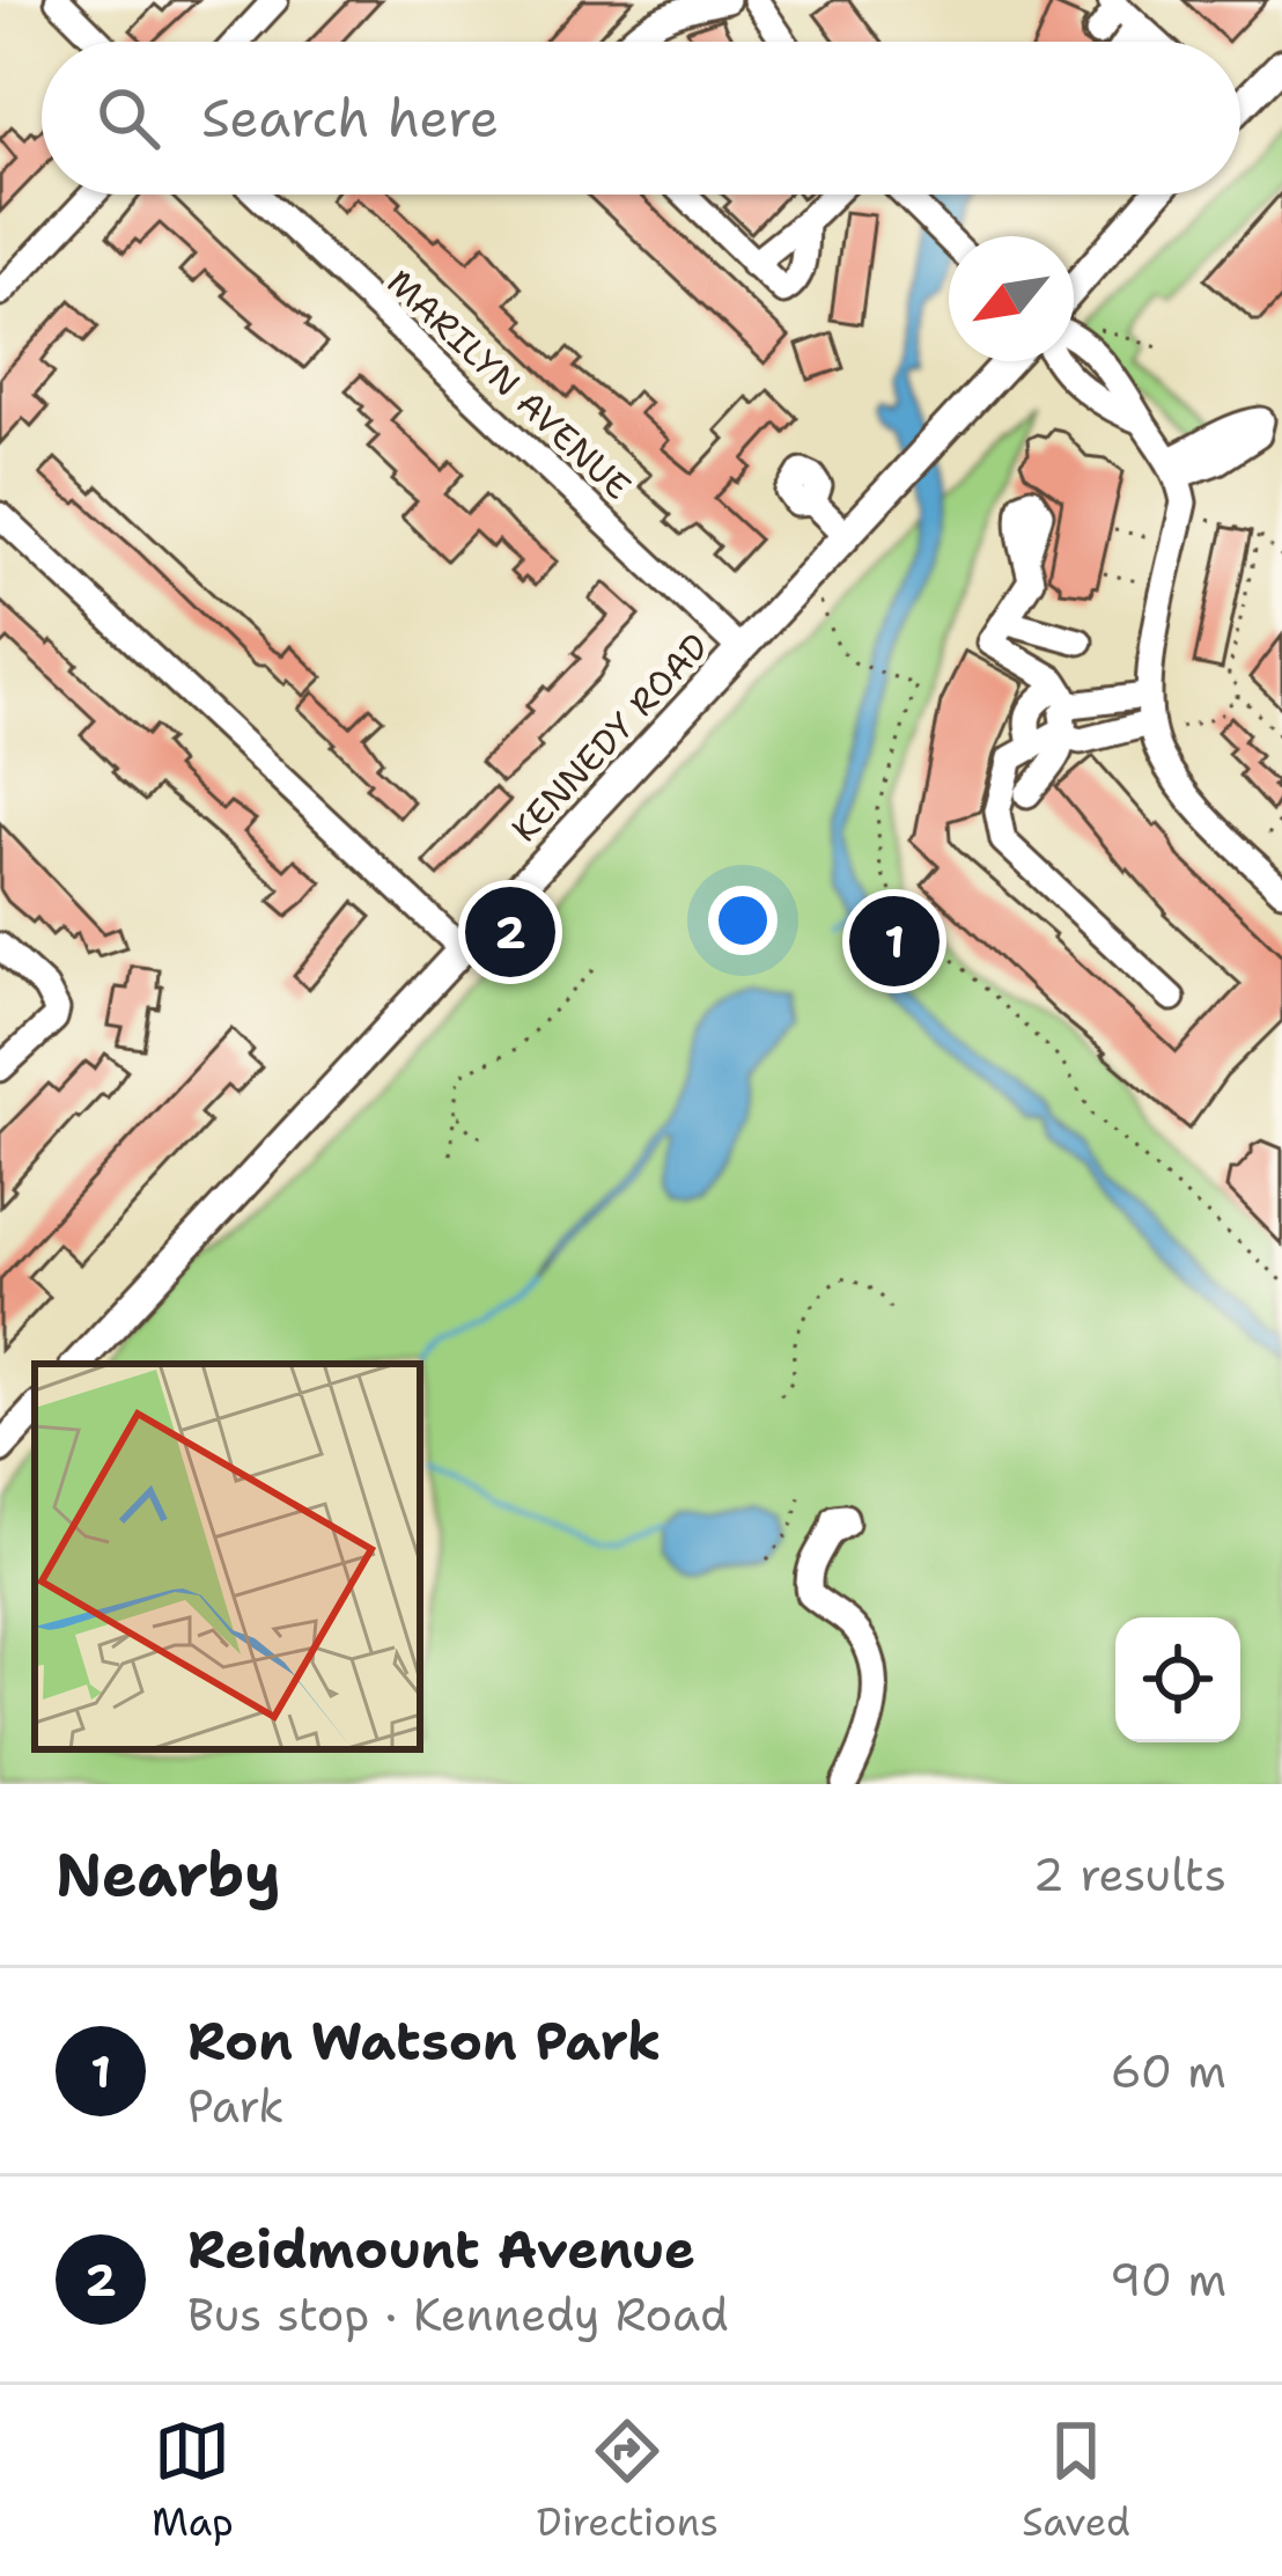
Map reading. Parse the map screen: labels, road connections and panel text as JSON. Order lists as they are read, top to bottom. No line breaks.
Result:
{"streets":{"main road":["KENNEDY ROAD"],"street":["MARILYN AVENUE"]},"crossings":[["MARILYN AVENUE","KENNEDY ROAD"]],"north":"bottom left","page":{"search":"Search here","pins":["2","1"],"heading":["Nearby","2 results"],"list":[{"mark":"1","name":"Ron Watson Park","note":"Park","value":"60 m"},{"mark":"2","name":"Reidmount Avenue","note":"Bus stop · Kennedy Road","value":"90 m"}],"nav":["Map","Directions","Saved"]}}
